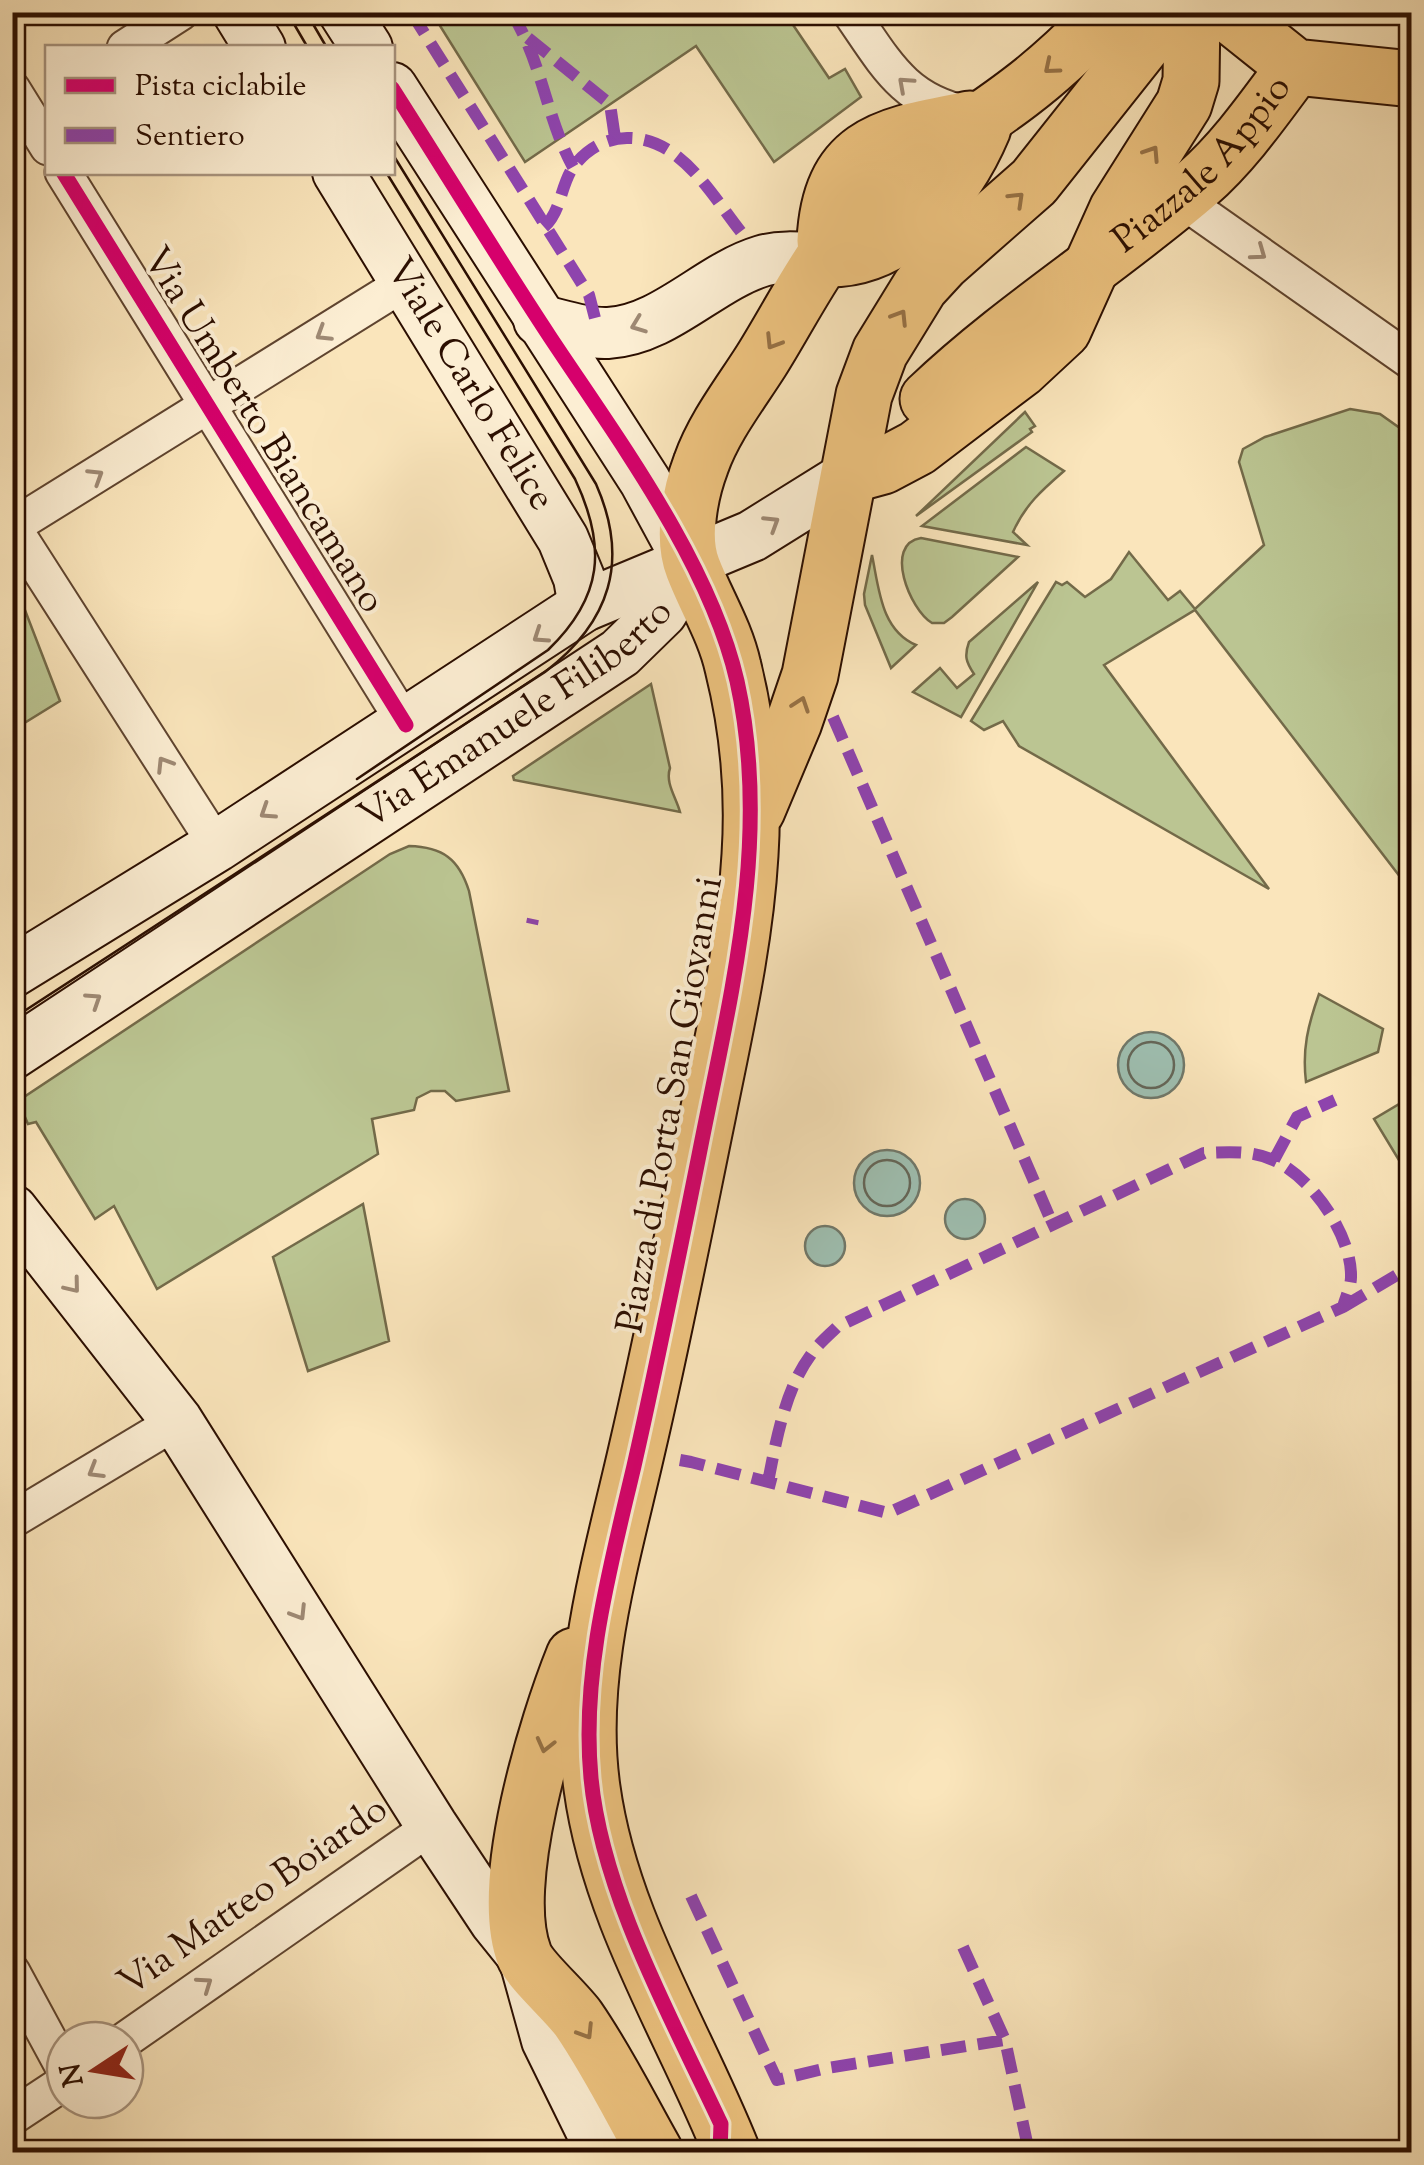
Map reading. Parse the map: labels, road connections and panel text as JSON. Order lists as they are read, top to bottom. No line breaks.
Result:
{"streets":{"main road":["Piazzale Appio","Viale Carlo Felice","Via Emanuele Filiberto","Piazza di Porta San Giovanni"],"street":["Via Umberto Biancamano","Via Matteo Boiardo"]},"crossings":[["Piazzale Appio","Piazza di Porta San Giovanni"],["Viale Carlo Felice","Via Emanuele Filiberto"],["Via Umberto Biancamano","Via Emanuele Filiberto"],["Via Emanuele Filiberto","Piazza di Porta San Giovanni"]],"one_way":["Via Matteo Boiardo"],"legend":["Pista ciclabile","Sentiero"],"north":"left"}
